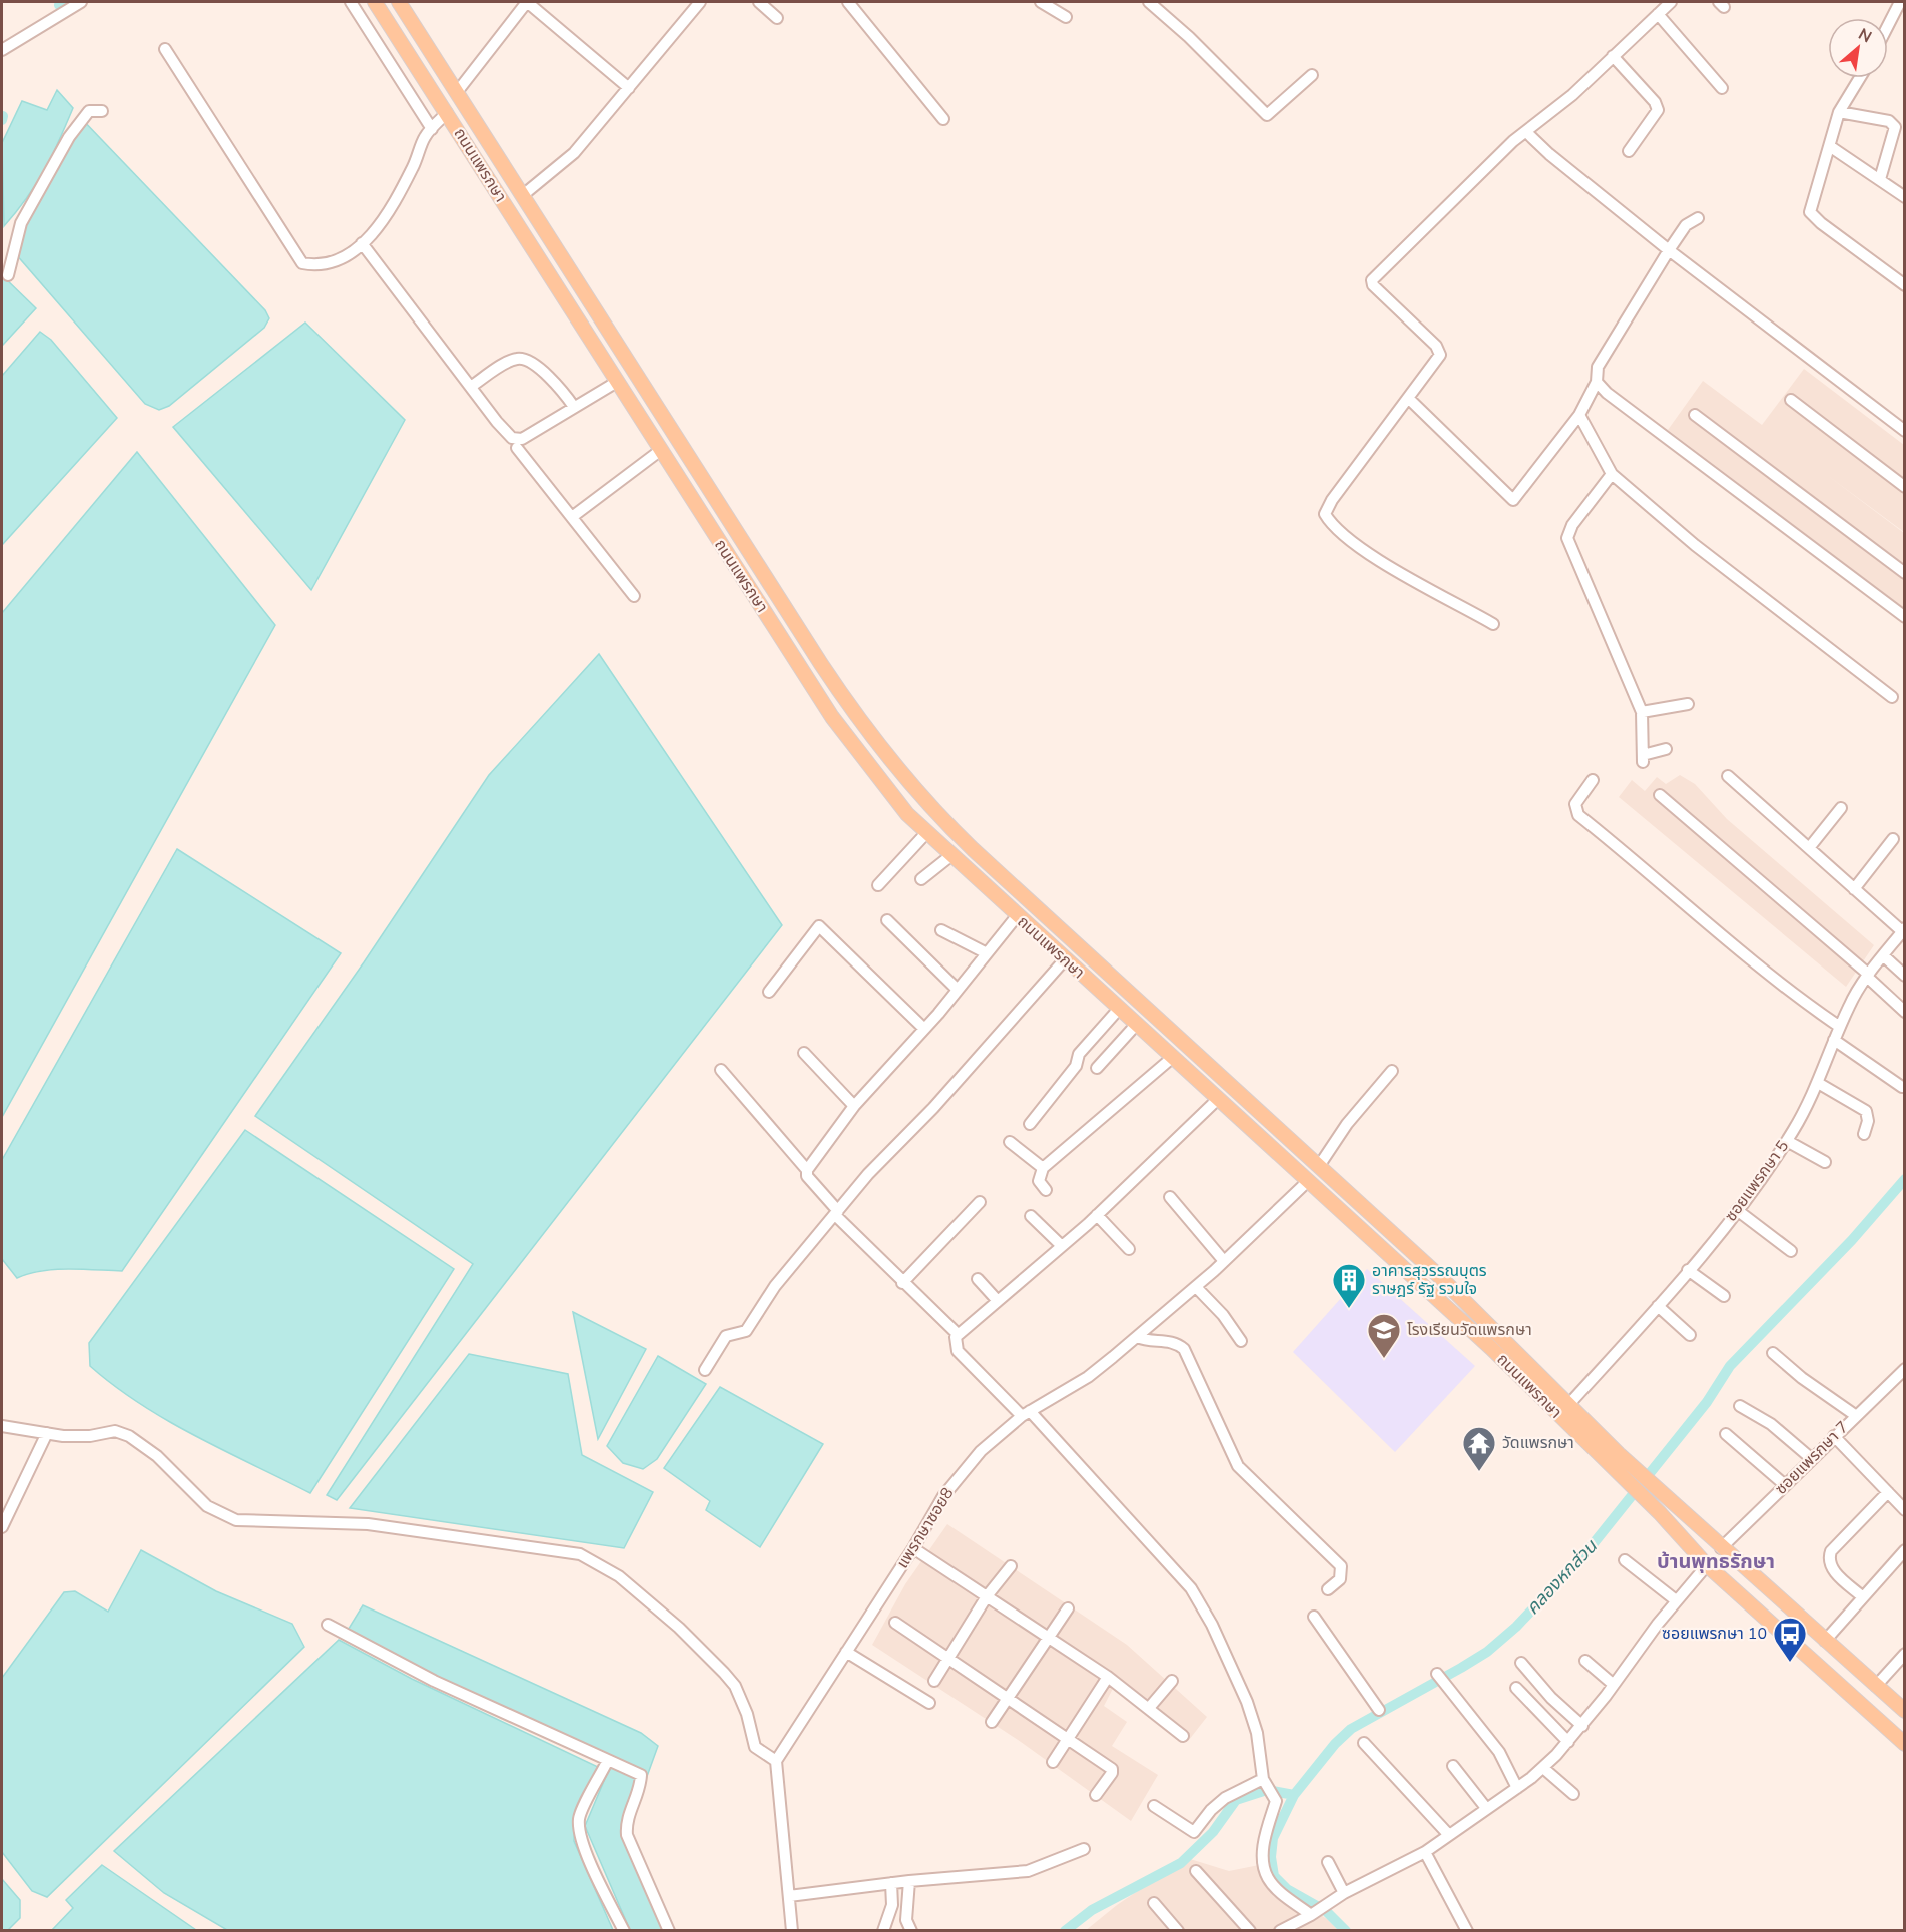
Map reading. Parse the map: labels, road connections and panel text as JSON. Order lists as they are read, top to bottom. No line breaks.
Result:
{"streets":{"main road":["ถนนแพรกษา"],"street":["ซอยแพรกษา 5","ซอยแพรกษา 7","แพรกษาซอย8"]},"crossings":[["ถนนแพรกษา","ซอยแพรกษา 5"],["ถนนแพรกษา","ซอยแพรกษา 7"],["ถนนแพรกษา","แพรกษาซอย8"]],"districts":["บ้านพุทธรักษา"],"water":["คลองหกส่วน"],"places":{"building":["อาคารสุวรรณบุตร ราษฎร์ รัฐ รวมใจ"],"school or university":["โรงเรียนวัดแพรกษา"],"temple":["วัดแพรกษา"],"bus stop":["ซอยแพรกษา 10"]},"north":"top right"}
